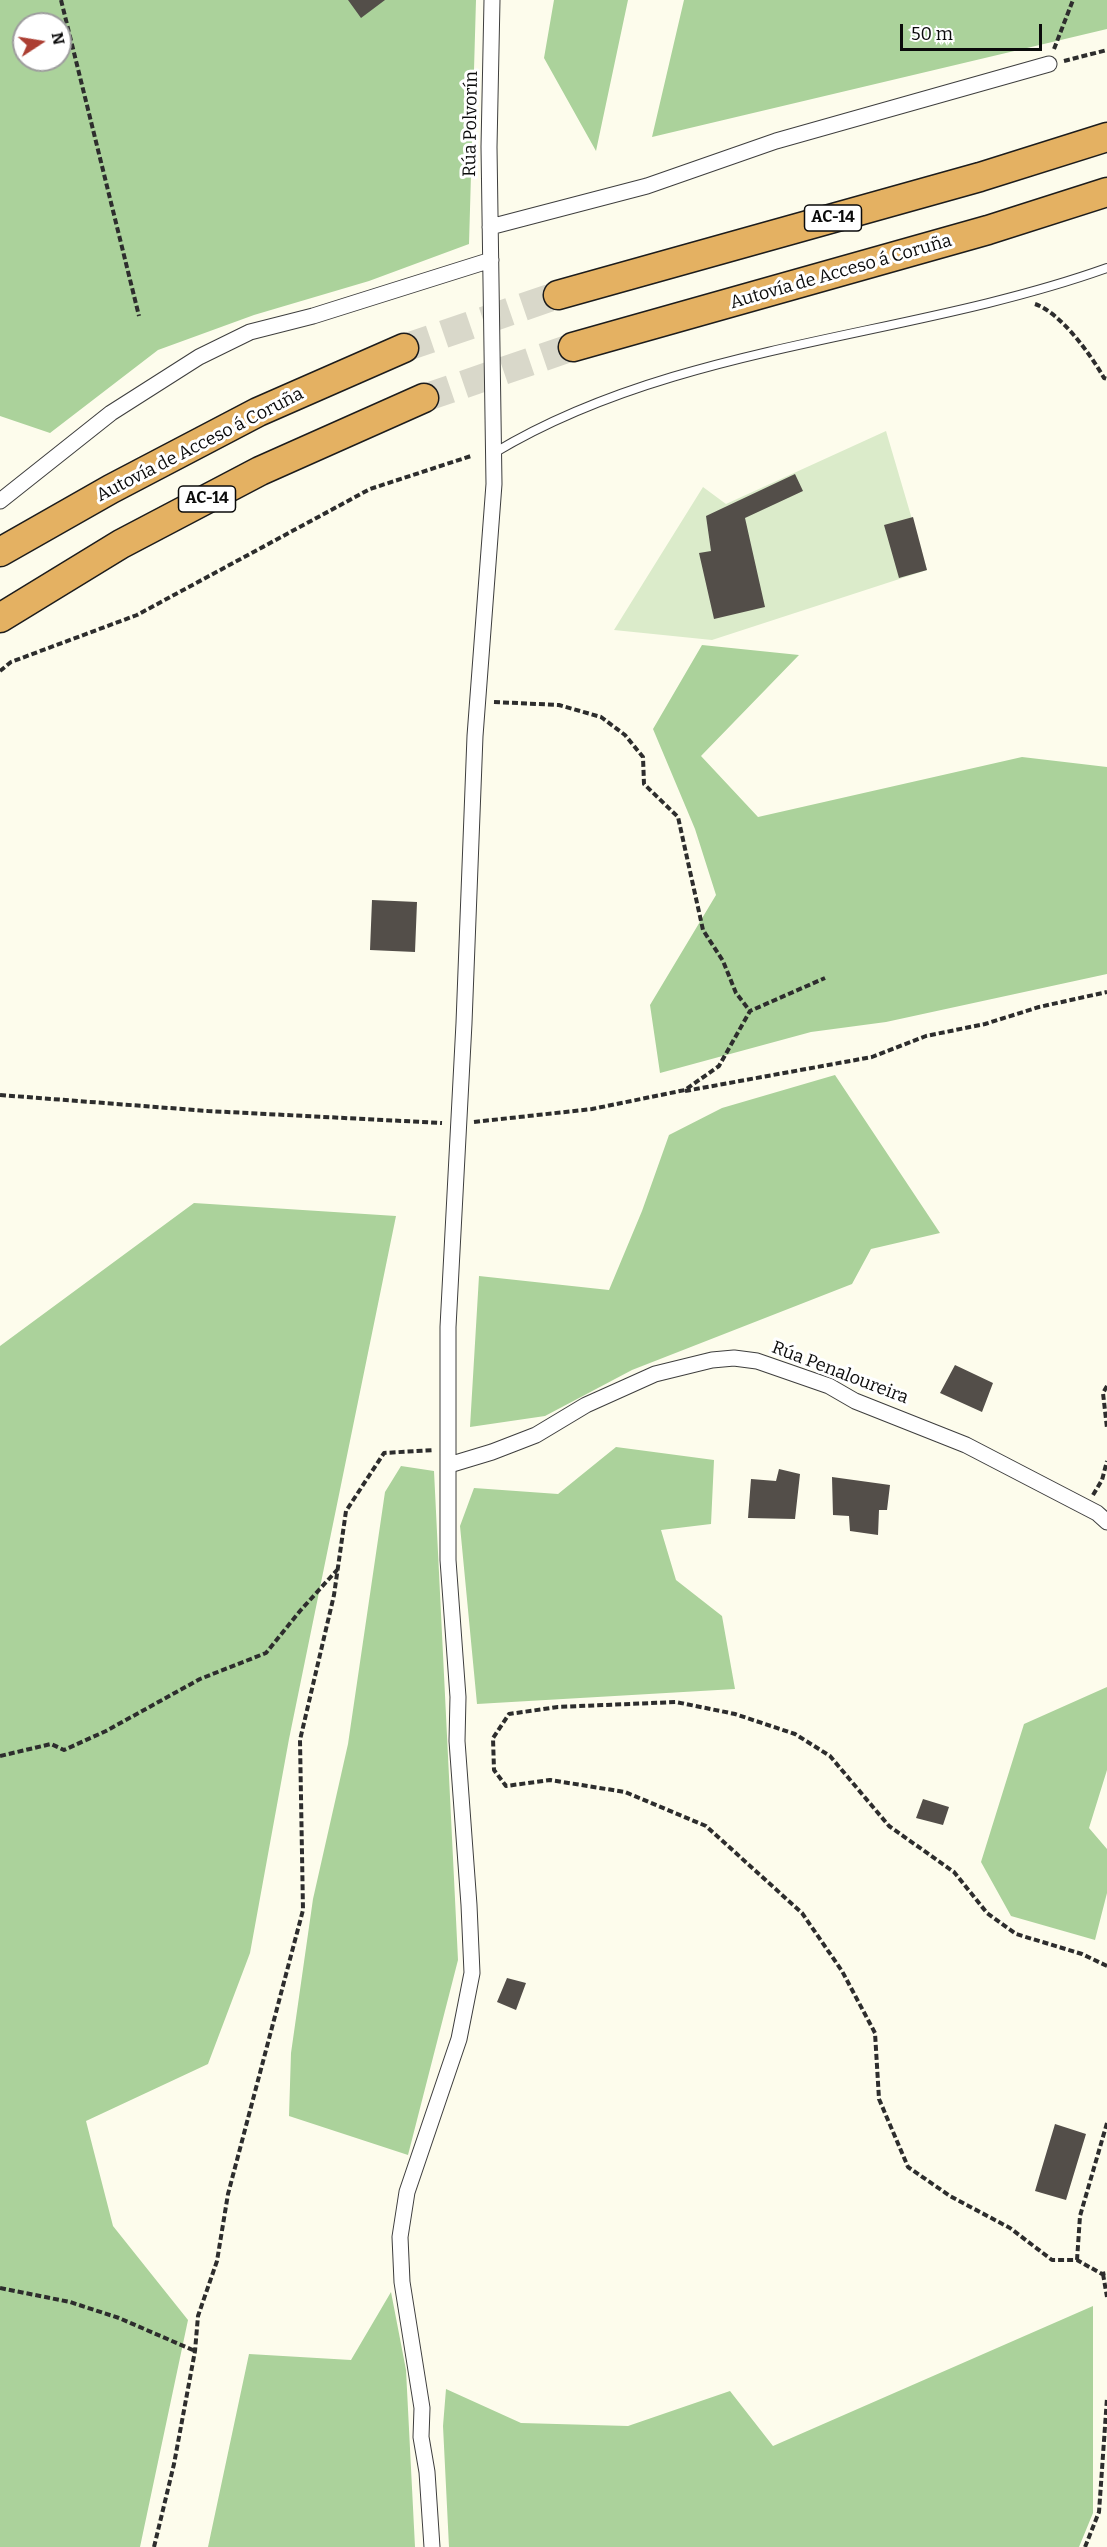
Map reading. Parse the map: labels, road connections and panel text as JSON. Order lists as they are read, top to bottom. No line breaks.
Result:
{"streets":{"highway":["AC-14","Autovía de Acceso á Coruña"],"street":["Rúa Polvorín","Rúa Penaloureira"]},"crossings":[["Rúa Polvorín","Rúa Penaloureira"]],"scale_bar":"50 m","north":"right"}
